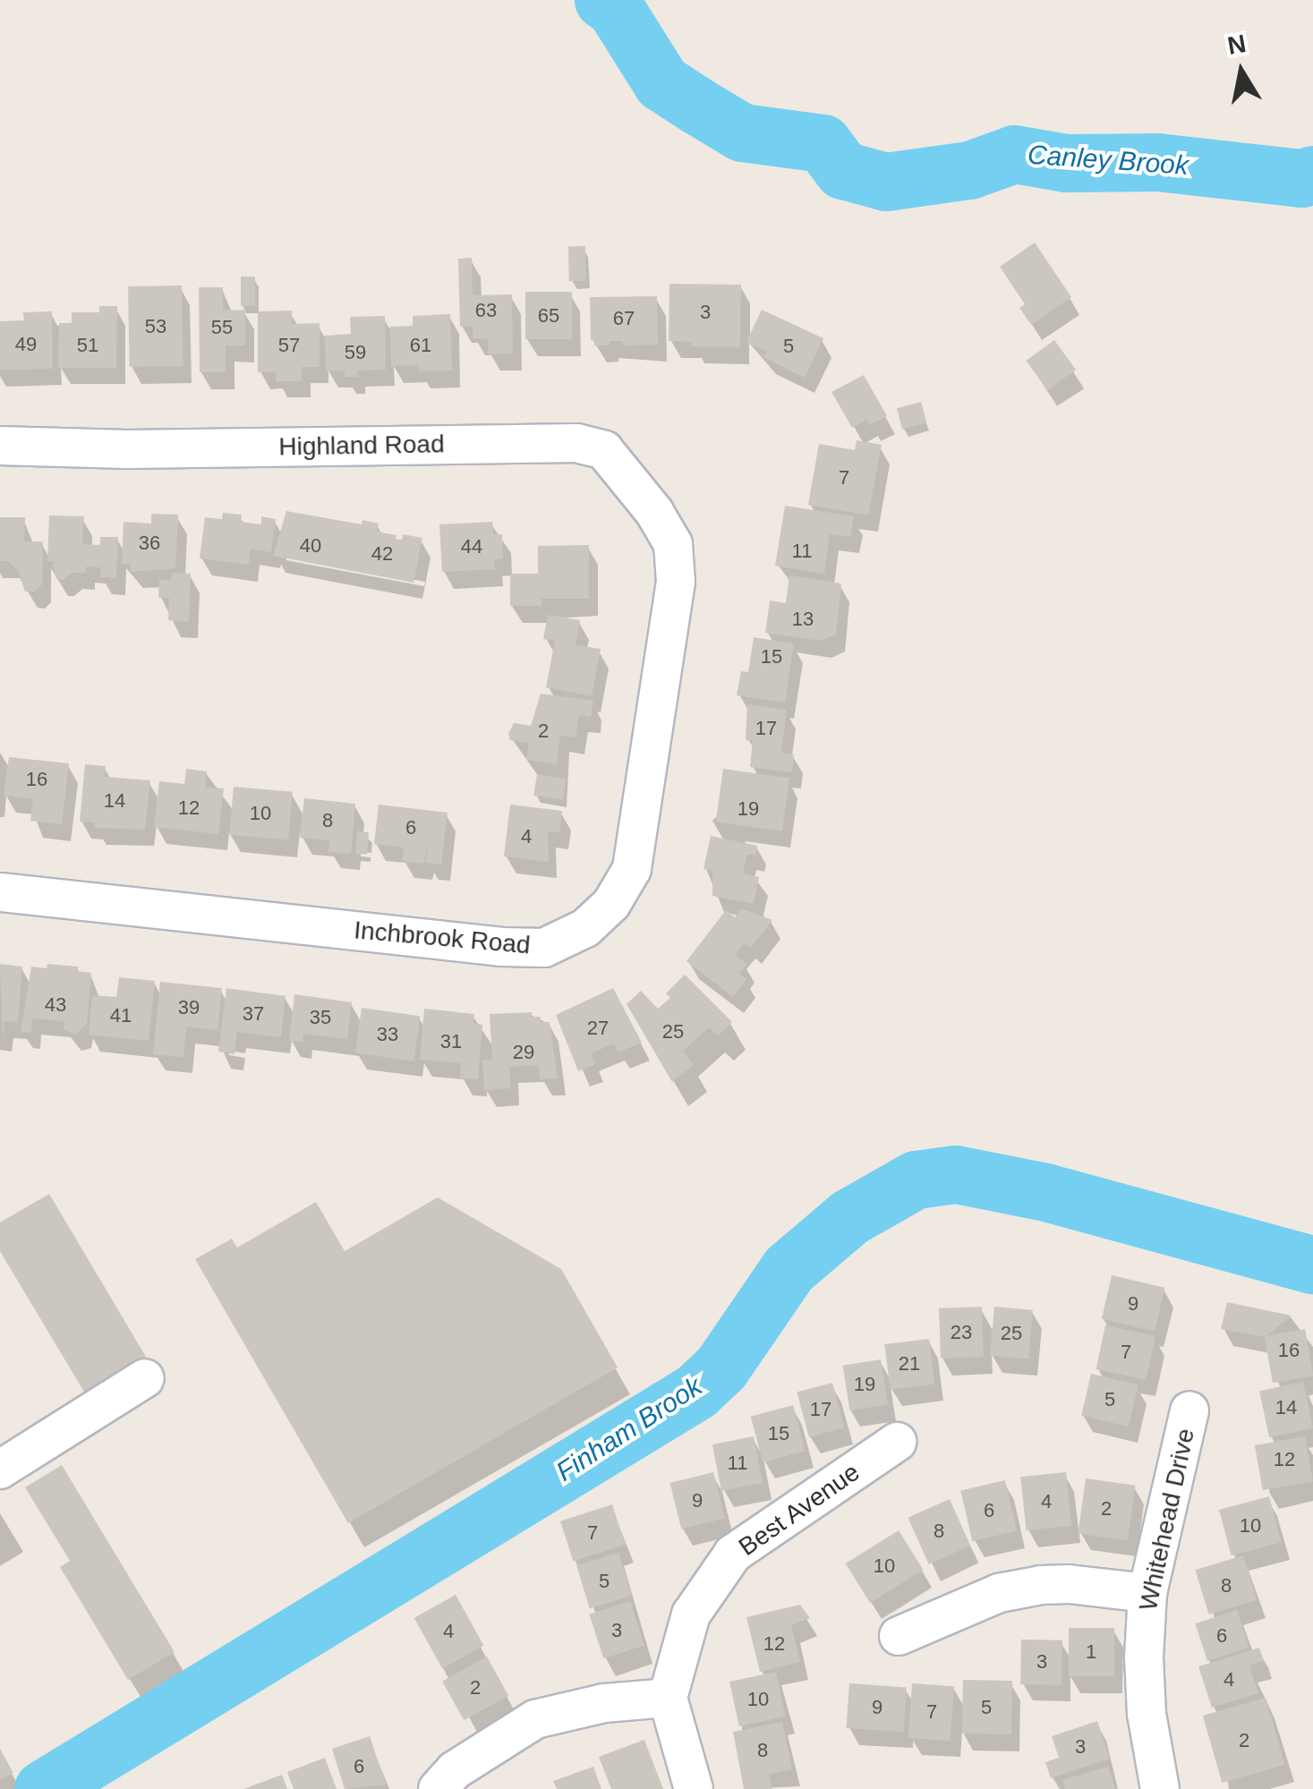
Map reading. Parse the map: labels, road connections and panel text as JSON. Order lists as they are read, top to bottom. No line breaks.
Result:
{"streets":{"street":["Highland Road","Inchbrook Road","Best Avenue","Whitehead Drive"]},"crossings":[["Highland Road","Inchbrook Road"]],"water":["Canley Brook","Finham Brook"],"house_numbers":["63","3","65","67","53","55","49","51","57","61","5","59","7","36","40","44","11","42","13","15","17","2","16","14","12","19","10","8","6","4","43","39","37","41","35","27","25","33","31","29","9","23","25","16","7","21","19","5","14","17","15","12","11","9","4","2","6","10","8","7","10","5","8","3","4","6","12","1","3","4","2","10","9","5","7","2","3","8","6"],"north":"top"}
